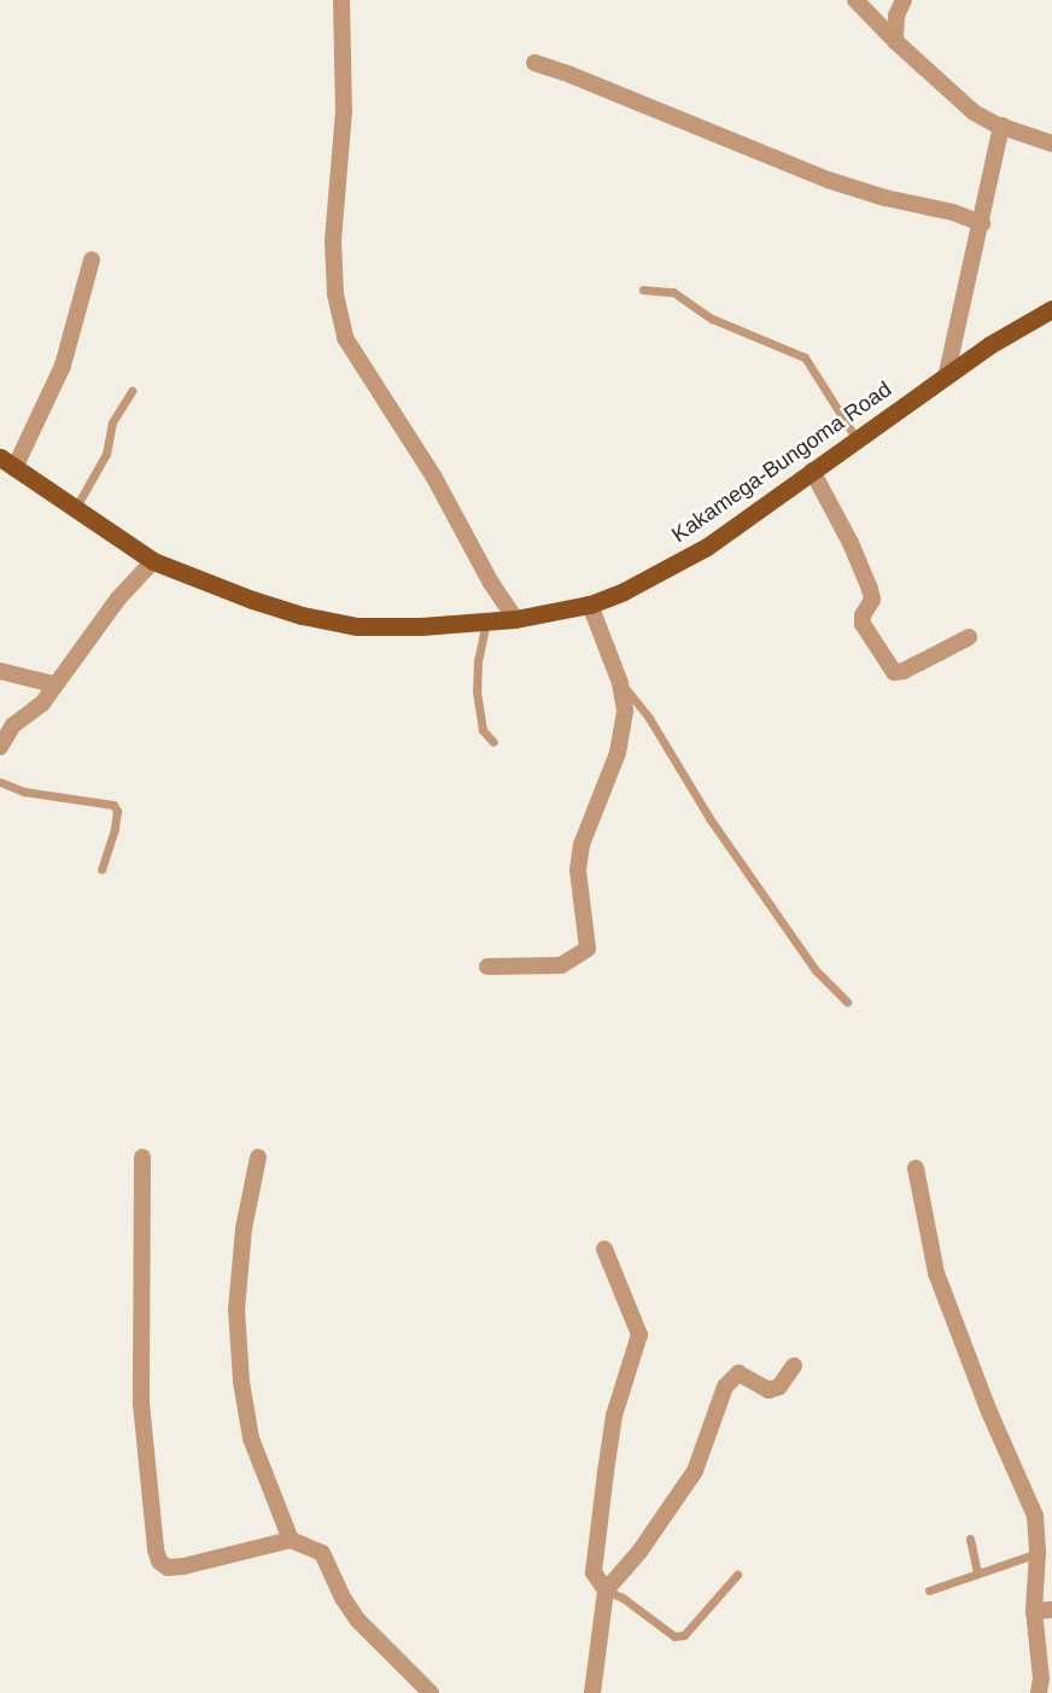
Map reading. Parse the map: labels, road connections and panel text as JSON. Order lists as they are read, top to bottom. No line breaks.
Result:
{"streets":{"main road":["Kakamega-Bungoma Road"]}}
